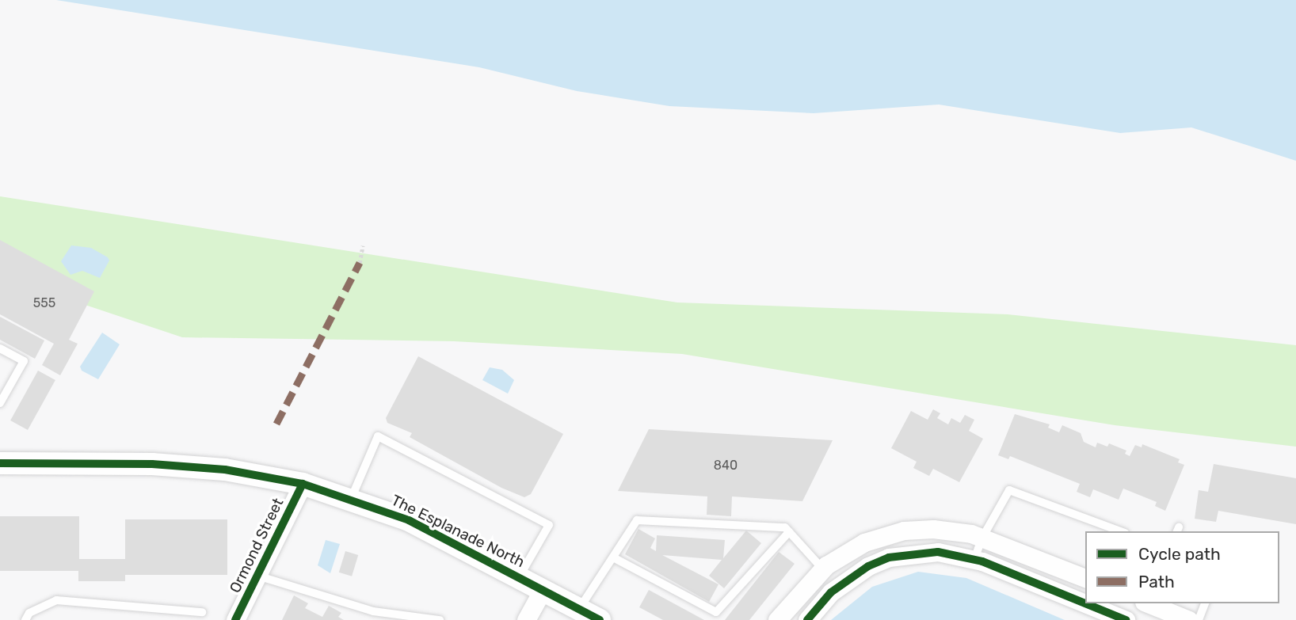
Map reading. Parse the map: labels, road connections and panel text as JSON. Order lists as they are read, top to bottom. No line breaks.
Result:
{"streets":{"street":["The Esplanade North","Ormond Street"]},"crossings":[["The Esplanade North","Ormond Street"]],"house_numbers":["555","840"],"legend":["Cycle path","Path"]}
